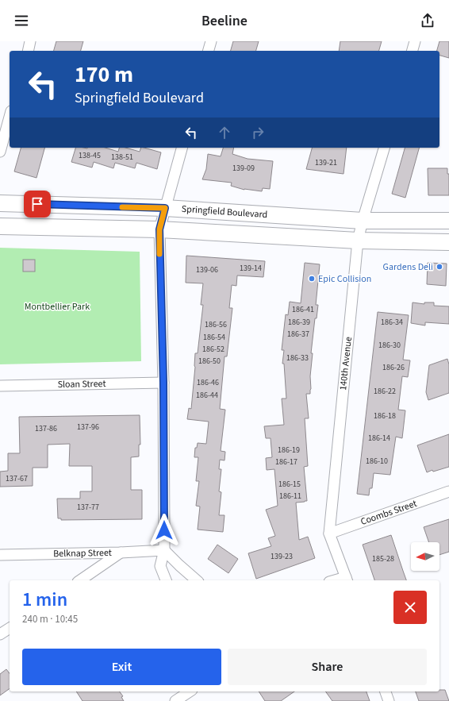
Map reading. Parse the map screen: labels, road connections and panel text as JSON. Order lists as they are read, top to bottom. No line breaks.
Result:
{"streets":{"main road":["Springfield Boulevard"],"street":["140th Avenue","Sloan Street","Coombs Street","Belknap Street"]},"crossings":[["Springfield Boulevard","140th Avenue"],["140th Avenue","Coombs Street"]],"parks":["Montbellier Park"],"places":["Gardens Deli","Epic Collision"],"house_numbers":["138-45","138-51","139-21","139-09","139-14","139-06","186-41","186-39","186-34","186-56","186-37","186-54","186-30","186-52","186-33","186-50","186-26","186-46","186-22","186-44","186-18","137-96","137-86","186-14","186-19","186-10","186-17","137-67","186-15","186-11","137-77","139-23","185-28"],"north":"left","page":{"header":"Beeline","turn":["170 m","Springfield Boulevard"],"heading":["1 min","240 m · 10:45"],"buttons":["Exit","Share"]}}
